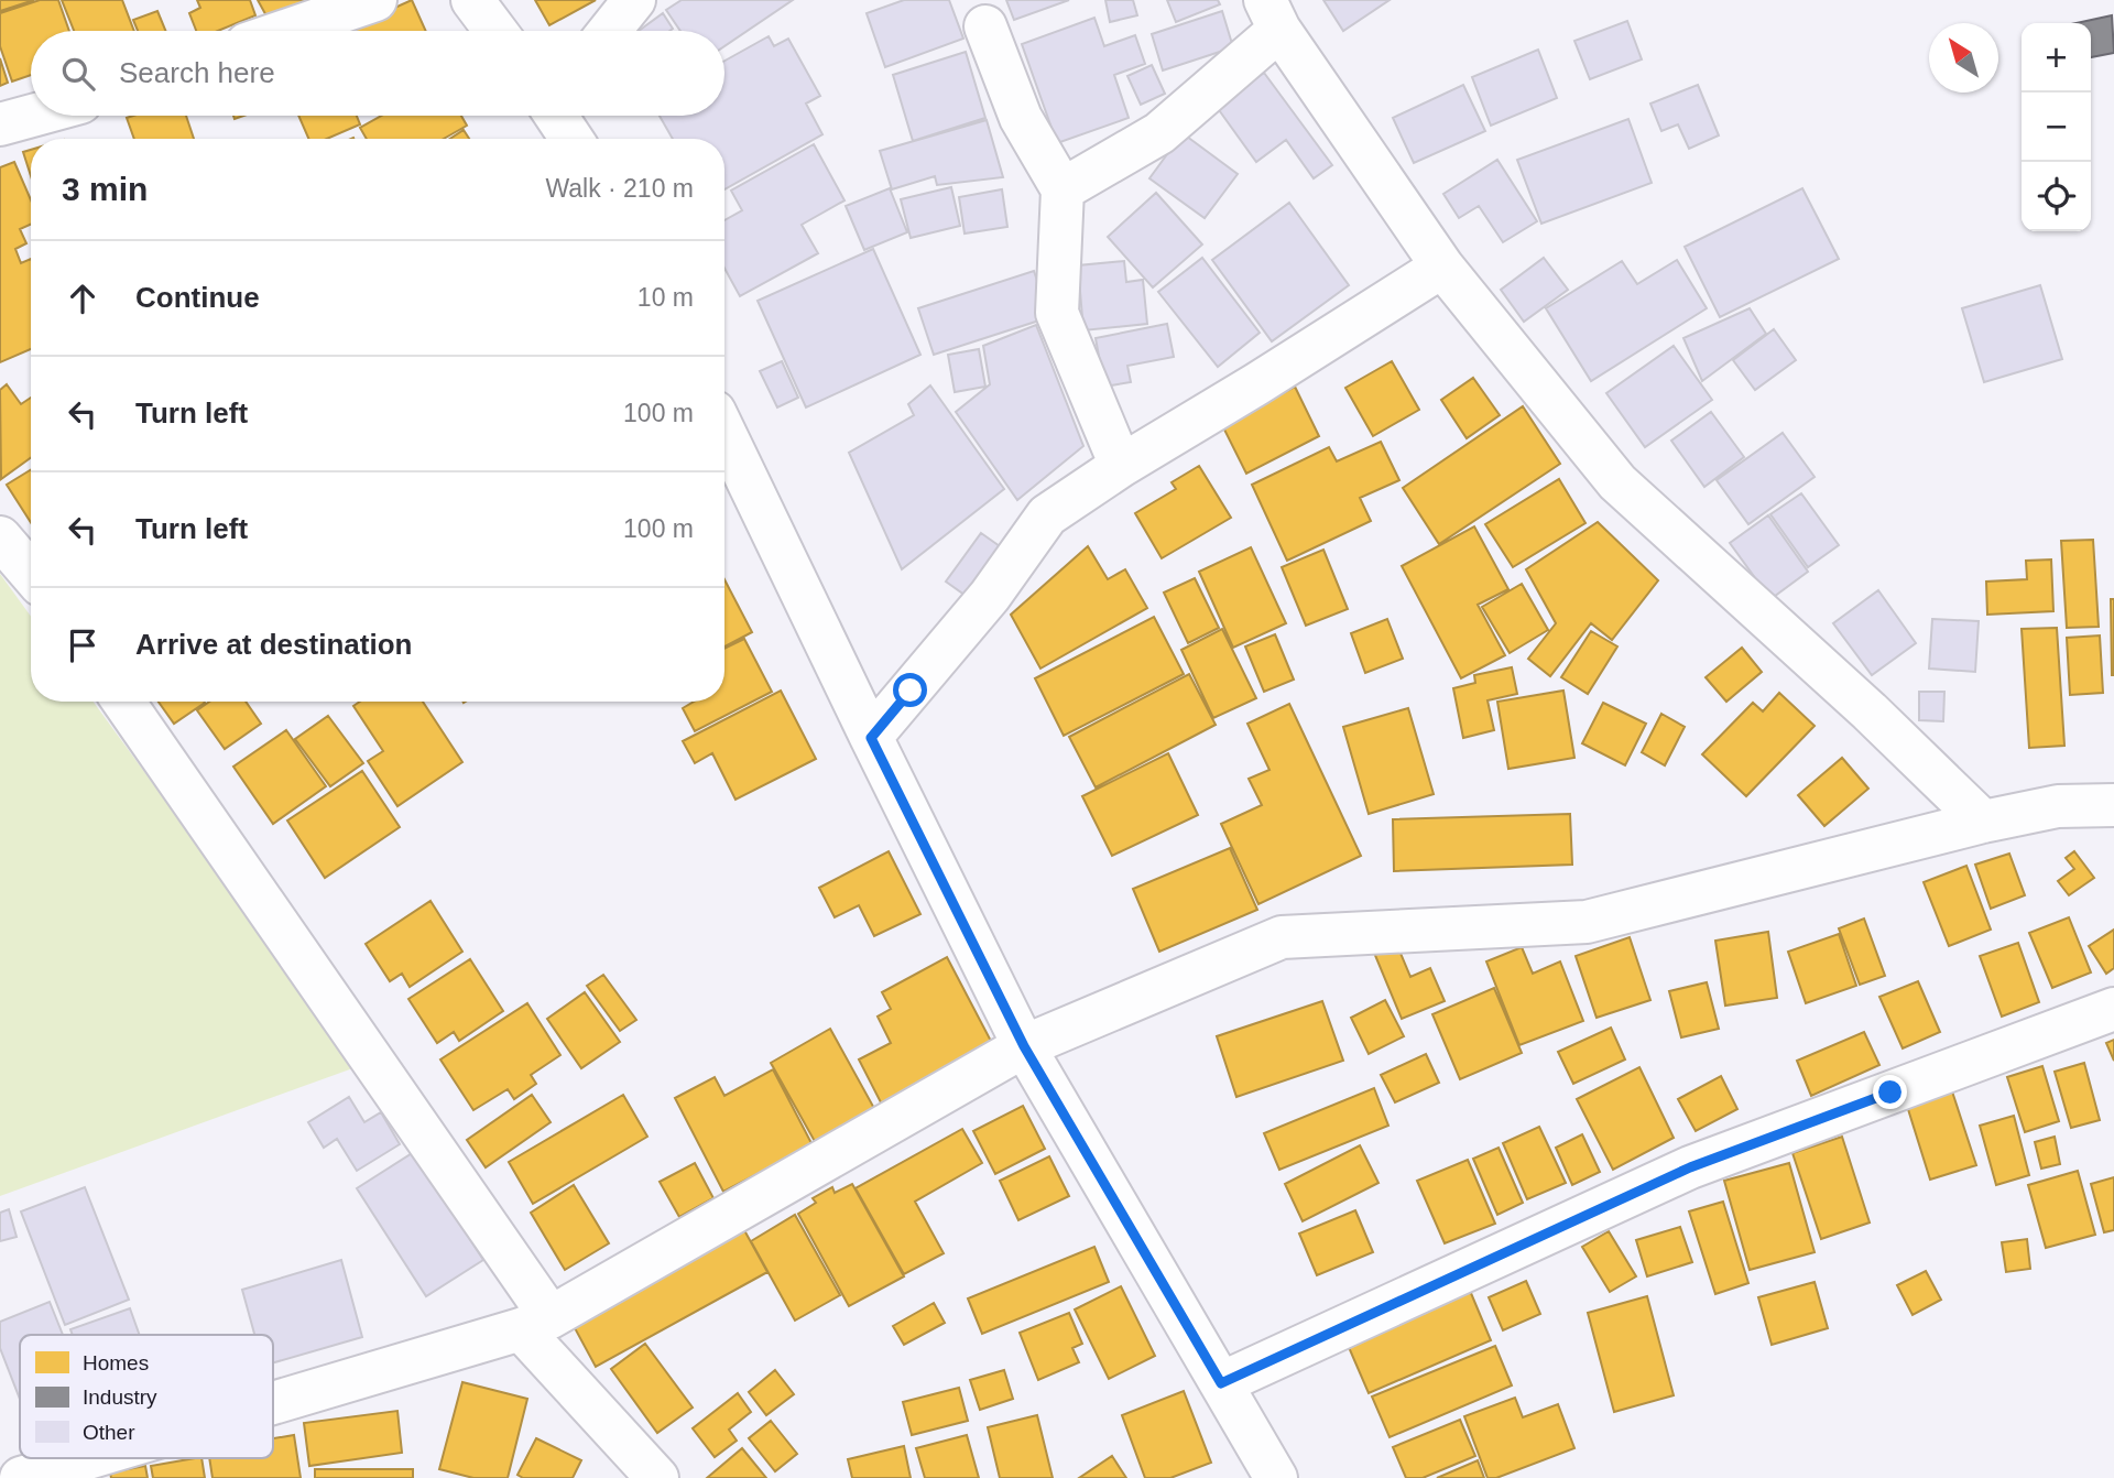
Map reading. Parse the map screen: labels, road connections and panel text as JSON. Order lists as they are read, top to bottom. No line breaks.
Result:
{"legend":["Homes","Industry","Other"],"north":"top left","page":{"map_buttons":["+","−"],"search":"Search here","heading":["3 min","Walk · 210 m"],"list":[["Continue","10 m"],["Turn left","100 m"],["Turn left","100 m"],"Arrive at destination"]}}
